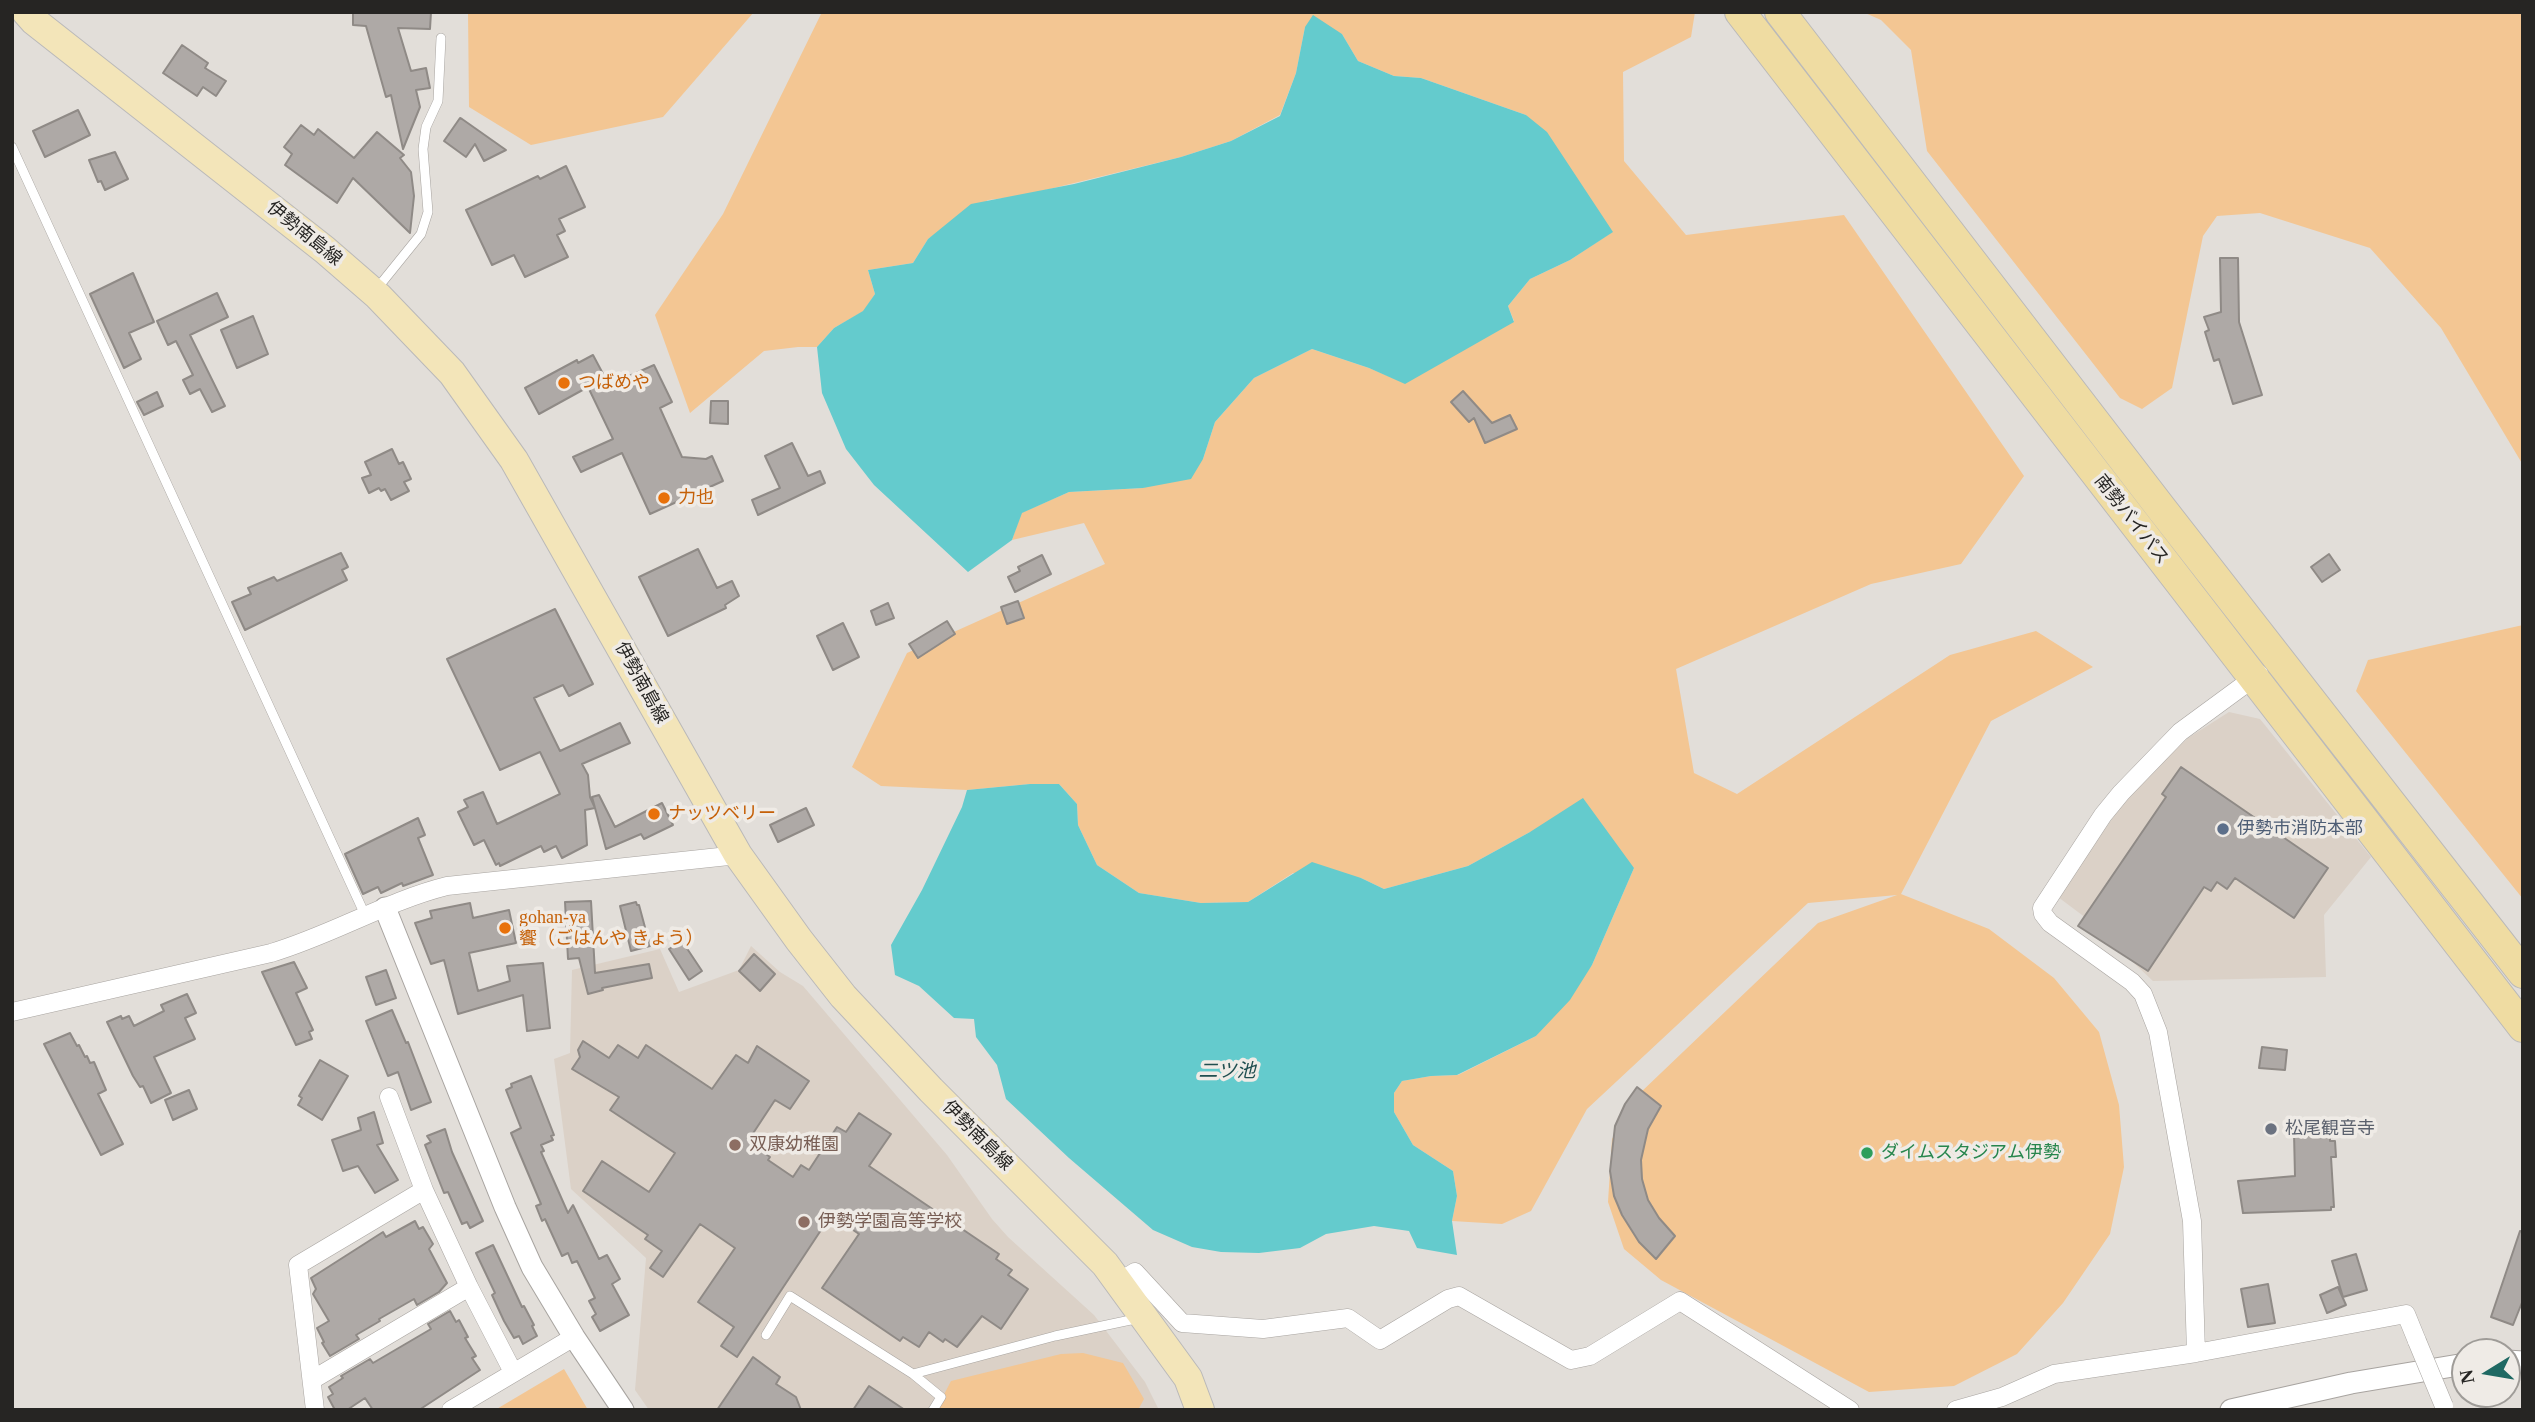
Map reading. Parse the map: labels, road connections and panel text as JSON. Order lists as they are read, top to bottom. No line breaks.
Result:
{"streets":{"highway":["南勢バイパス"],"main road":["伊勢南島線"]},"water":["二ツ池"],"places":["つばめや","力也","ナッツベリー","伊勢市消防本部","gohan-ya 饗（ごはんや きょう）","松尾観音寺","双康幼稚園","ダイムスタジアム伊勢","伊勢学園高等学校"],"north":"left"}
